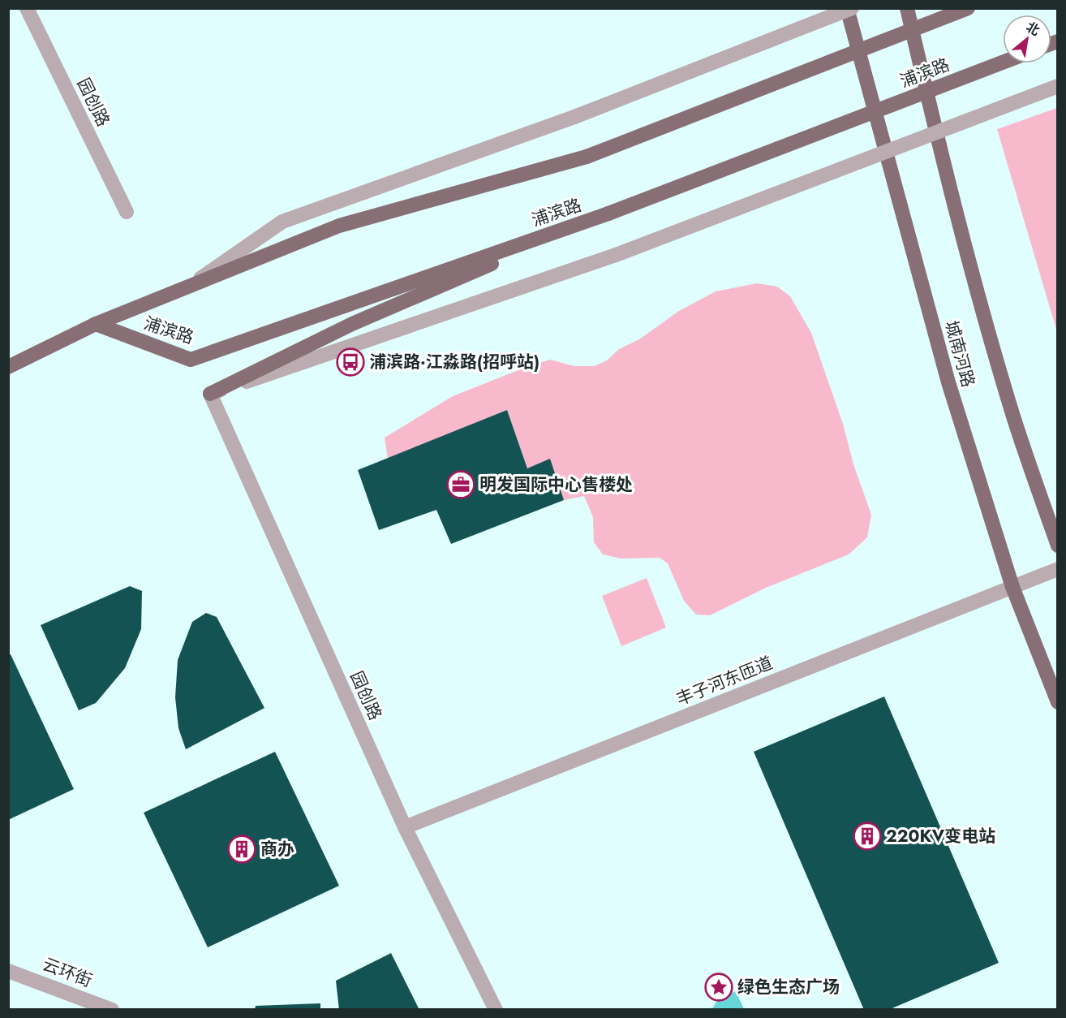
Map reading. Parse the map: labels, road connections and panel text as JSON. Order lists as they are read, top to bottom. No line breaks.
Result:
{"streets":{"main road":["浦滨路","城南河路"],"street":["园创路","丰子河东匝道","云环街"]},"crossings":[["园创路","丰子河东匝道"],["城南河路","丰子河东匝道"]],"places":{"bus stop":["浦滨路·江淼路(招呼站)"],"office":["明发国际中心售楼处"],"building":["220KV变电站","商办"],"place":["绿色生态广场"]},"north":"top right"}
